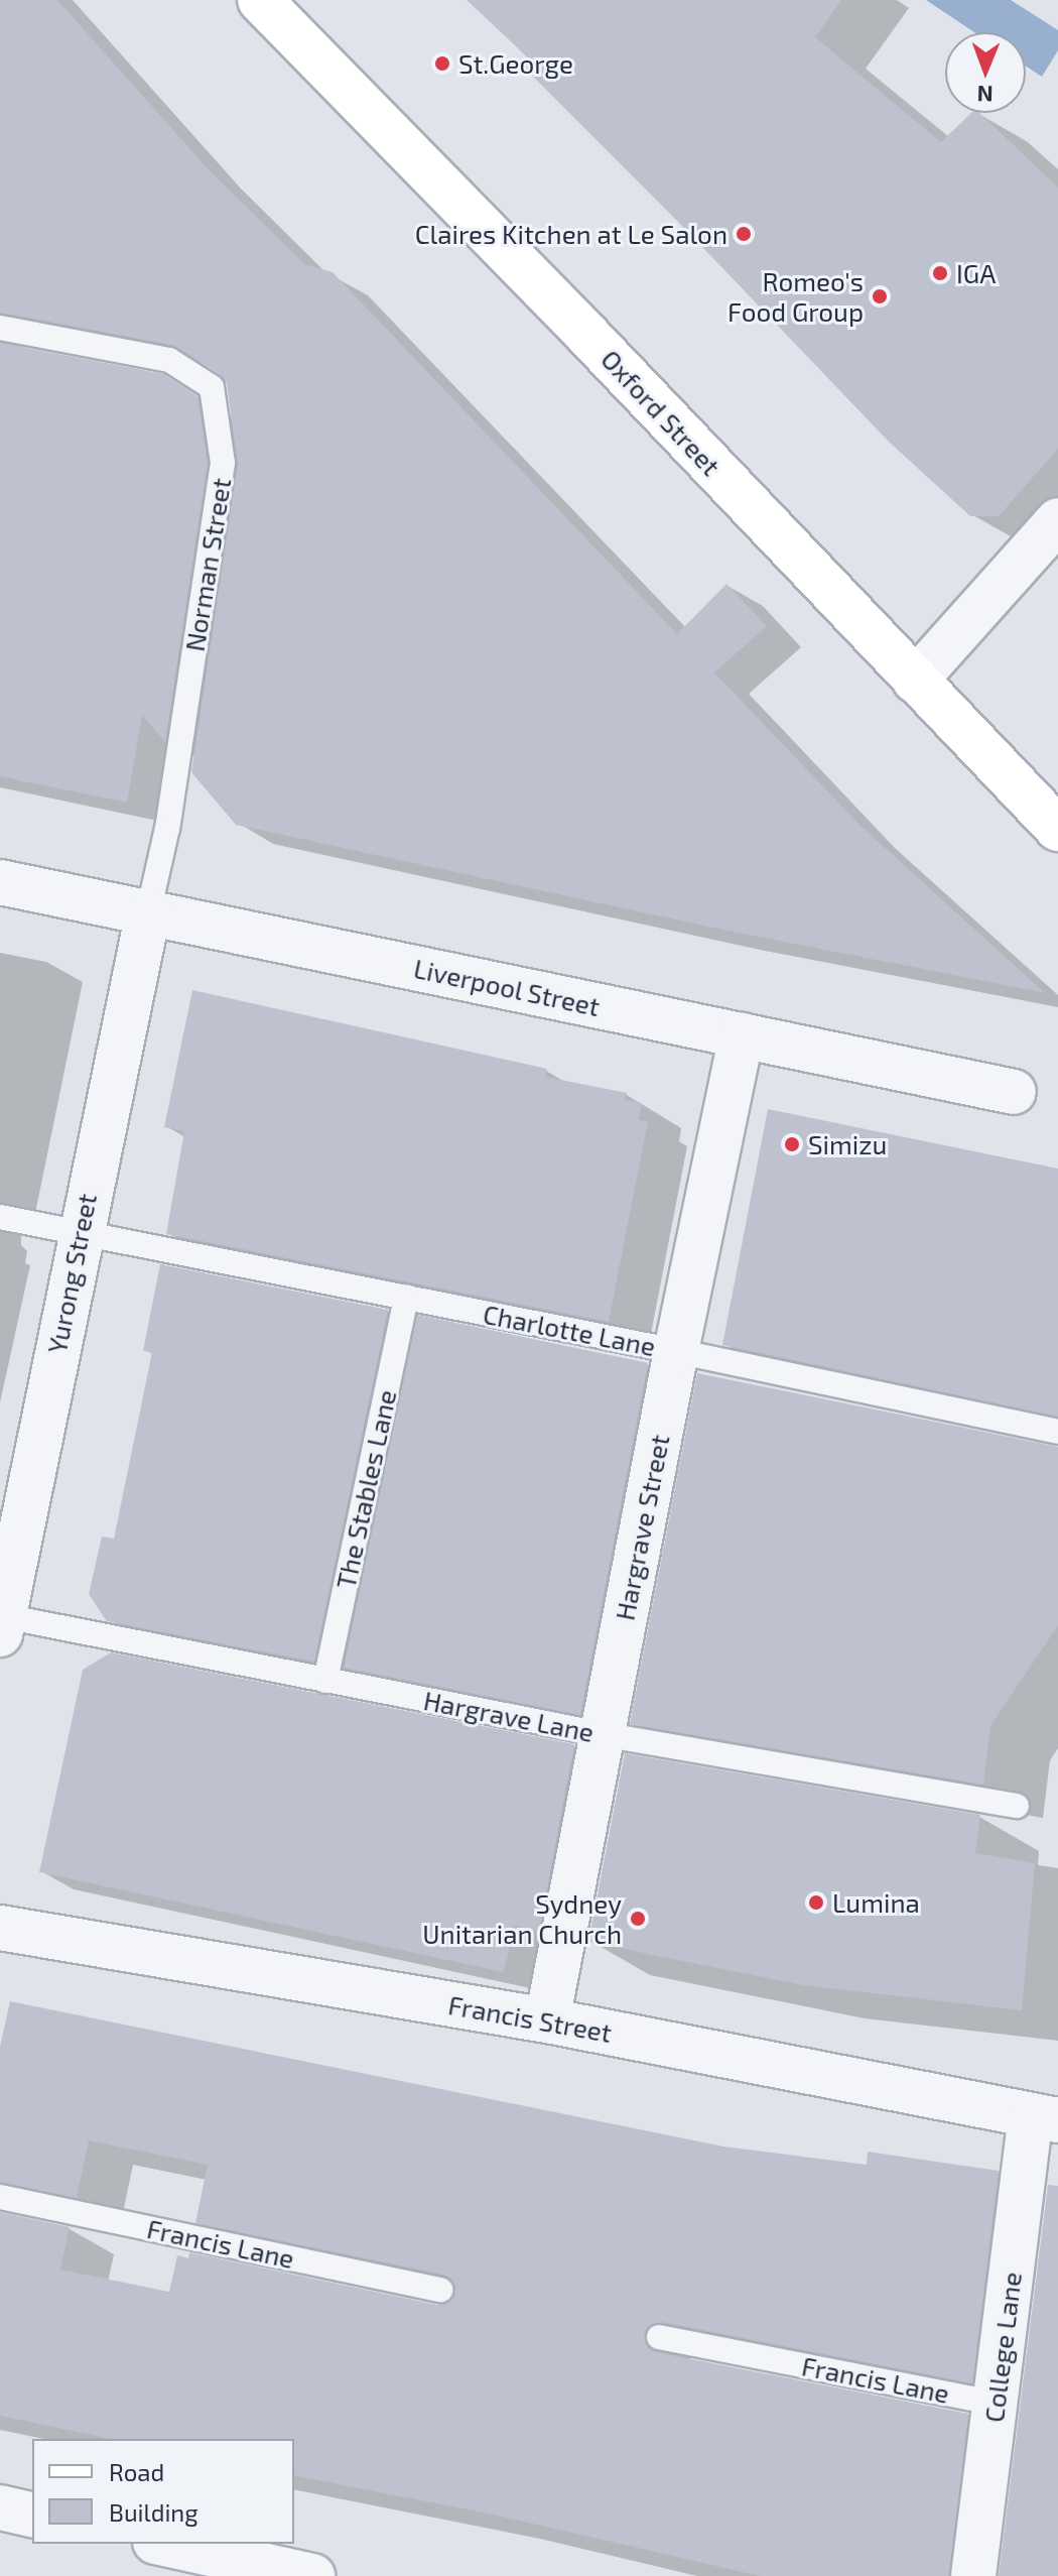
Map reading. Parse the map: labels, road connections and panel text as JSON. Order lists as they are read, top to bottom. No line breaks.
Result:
{"streets":{"main road":["Oxford Street"],"street":["Liverpool Street","Yurong Street","Hargrave Street","Francis Street","College Lane"],"lane":["Norman Street","Charlotte Lane","The Stables Lane","Hargrave Lane","Francis Lane"]},"crossings":[["Norman Street","Liverpool Street"],["Norman Street","Yurong Street"],["Liverpool Street","Yurong Street"],["Liverpool Street","Hargrave Street"],["Yurong Street","Charlotte Lane"],["Yurong Street","Hargrave Lane"],["Charlotte Lane","The Stables Lane"],["Charlotte Lane","Hargrave Street"],["The Stables Lane","Hargrave Lane"],["Hargrave Street","Hargrave Lane"],["Hargrave Street","Francis Street"],["Francis Street","College Lane"],["Francis Lane","College Lane"]],"places":["St.George","Claires Kitchen at Le Salon","IGA","Romeo's Food Group","Simizu","Lumina","Sydney Unitarian Church"],"legend":["Road","Building"],"north":"bottom"}
